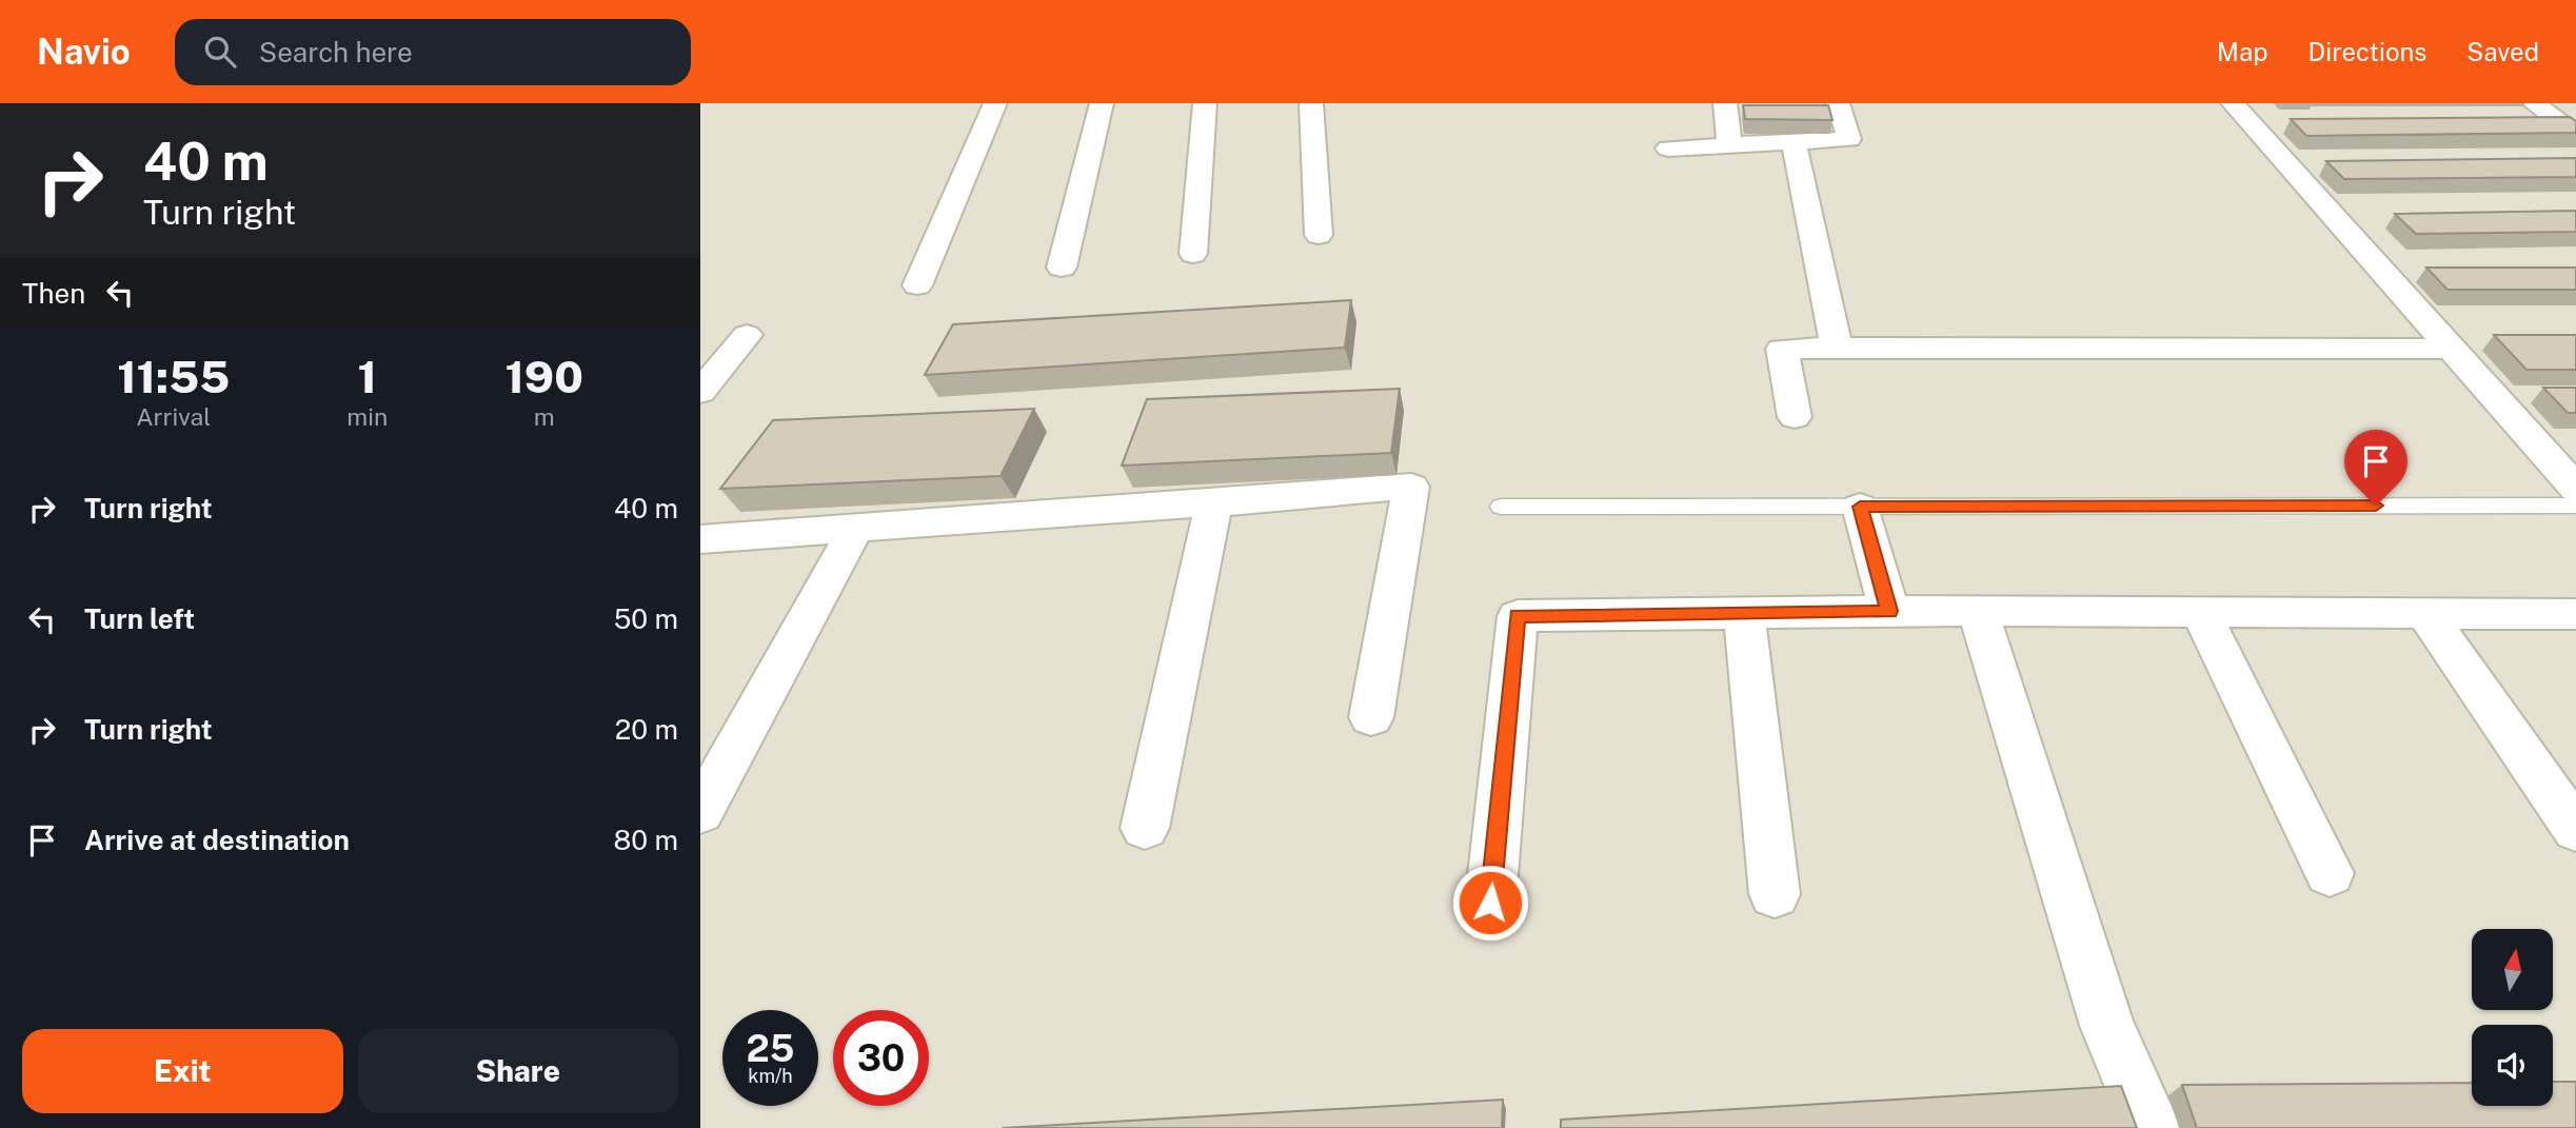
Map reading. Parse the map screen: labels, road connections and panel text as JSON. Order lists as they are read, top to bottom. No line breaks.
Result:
{"north":"top","page":{"header":"Navio","search":"Search here","nav":["Map","Directions","Saved"],"turn":["40 m","Turn right"],"then":"Then","eta":["11:55","Arrival","1","min","190","m"],"list":[{"name":"Turn right","value":"40 m"},{"name":"Turn left","value":"50 m"},{"name":"Turn right","value":"20 m"},{"name":"Arrive at destination","value":"80 m"}],"speed":"25 km/h","limit":"30","buttons":["Exit","Share"]}}
